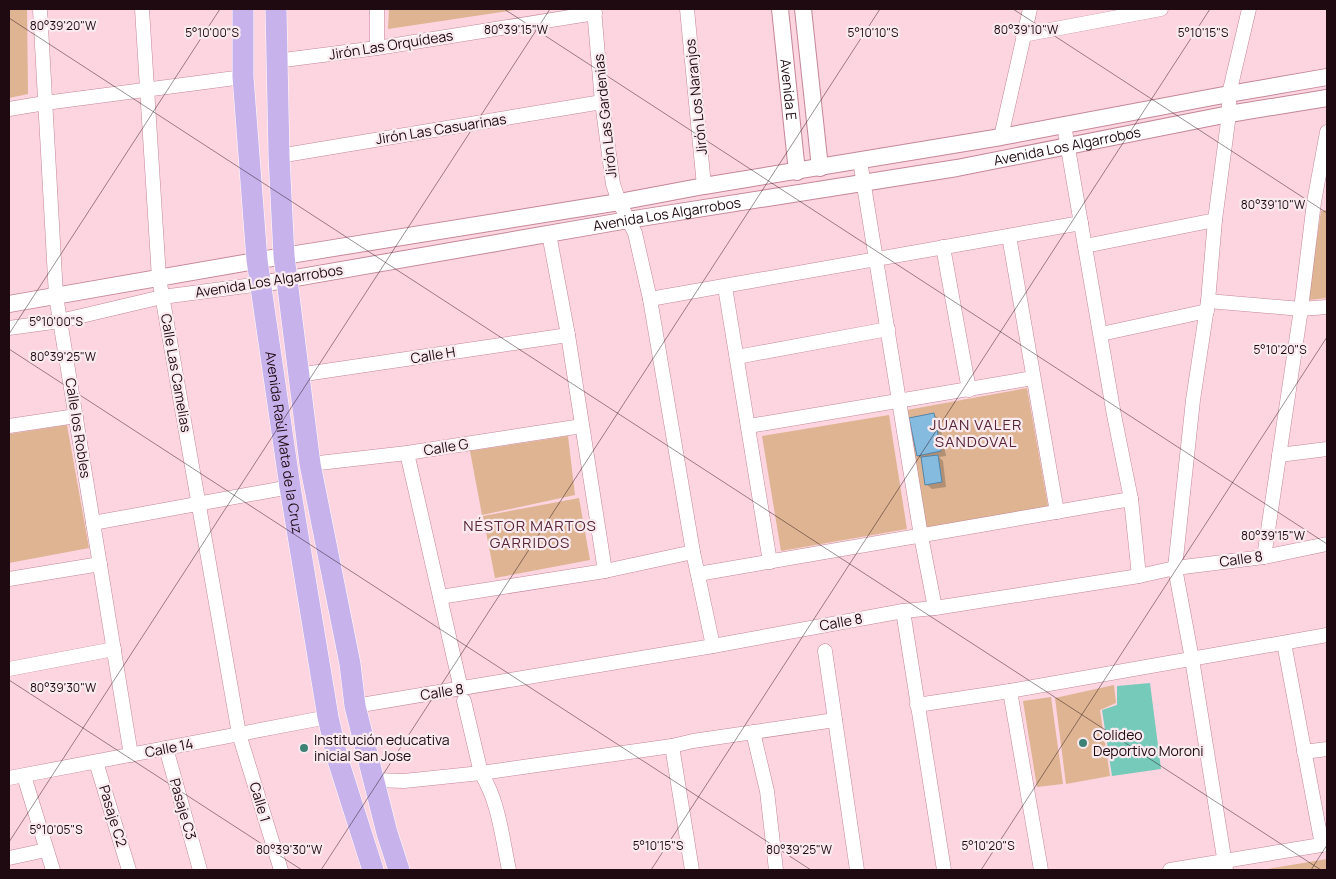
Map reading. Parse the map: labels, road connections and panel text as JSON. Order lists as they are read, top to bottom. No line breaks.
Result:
{"streets":{"main road":["Avenida Raúl Mata de la Cruz"],"street":["Jirón Las Orquídeas","Avenida E","Jirón Los Naranjos","Jirón Las Gardenias","Jirón Las Casuarinas","Avenida Los Algarrobos","Calle H","Calle Las Camelias","Calle los Robles","Calle G","Calle 8","Calle 14","Calle 1","Pasaje C3","Pasaje C2"]},"crossings":[["Jirón Las Orquídeas","Jirón Las Gardenias"],["Jirón Las Orquídeas","Avenida Raúl Mata de la Cruz"],["Avenida E","Avenida Los Algarrobos"],["Jirón Los Naranjos","Avenida Los Algarrobos"],["Jirón Las Gardenias","Jirón Las Casuarinas"],["Jirón Las Gardenias","Avenida Los Algarrobos"],["Jirón Las Gardenias","Calle 8"],["Jirón Las Casuarinas","Avenida Raúl Mata de la Cruz"],["Avenida Los Algarrobos","Calle Las Camelias"],["Avenida Los Algarrobos","Calle los Robles"],["Avenida Los Algarrobos","Avenida Raúl Mata de la Cruz"],["Calle H","Avenida Raúl Mata de la Cruz"],["Calle Las Camelias","Calle 14"],["Calle Las Camelias","Calle 1"],["Calle los Robles","Calle 14"],["Avenida Raúl Mata de la Cruz","Calle G"],["Avenida Raúl Mata de la Cruz","Calle 8"],["Avenida Raúl Mata de la Cruz","Calle 14"],["Calle 14","Calle 1"],["Calle 14","Pasaje C3"],["Calle 14","Pasaje C2"]],"districts":["JUAN VALER SANDOVAL","NÉSTOR MARTOS GARRIDOS"],"places":["Colideo Deportivo Moroni","Institución educativa inicial San Jose"],"coordinates":["80°39'20\"W","80°39'15\"W","80°39'10\"W","5°10'00\"S","5°10'10\"S","5°10'15\"S","5°10'20\"S","80°39'25\"W","80°39'30\"W","5°10'05\"S"]}
